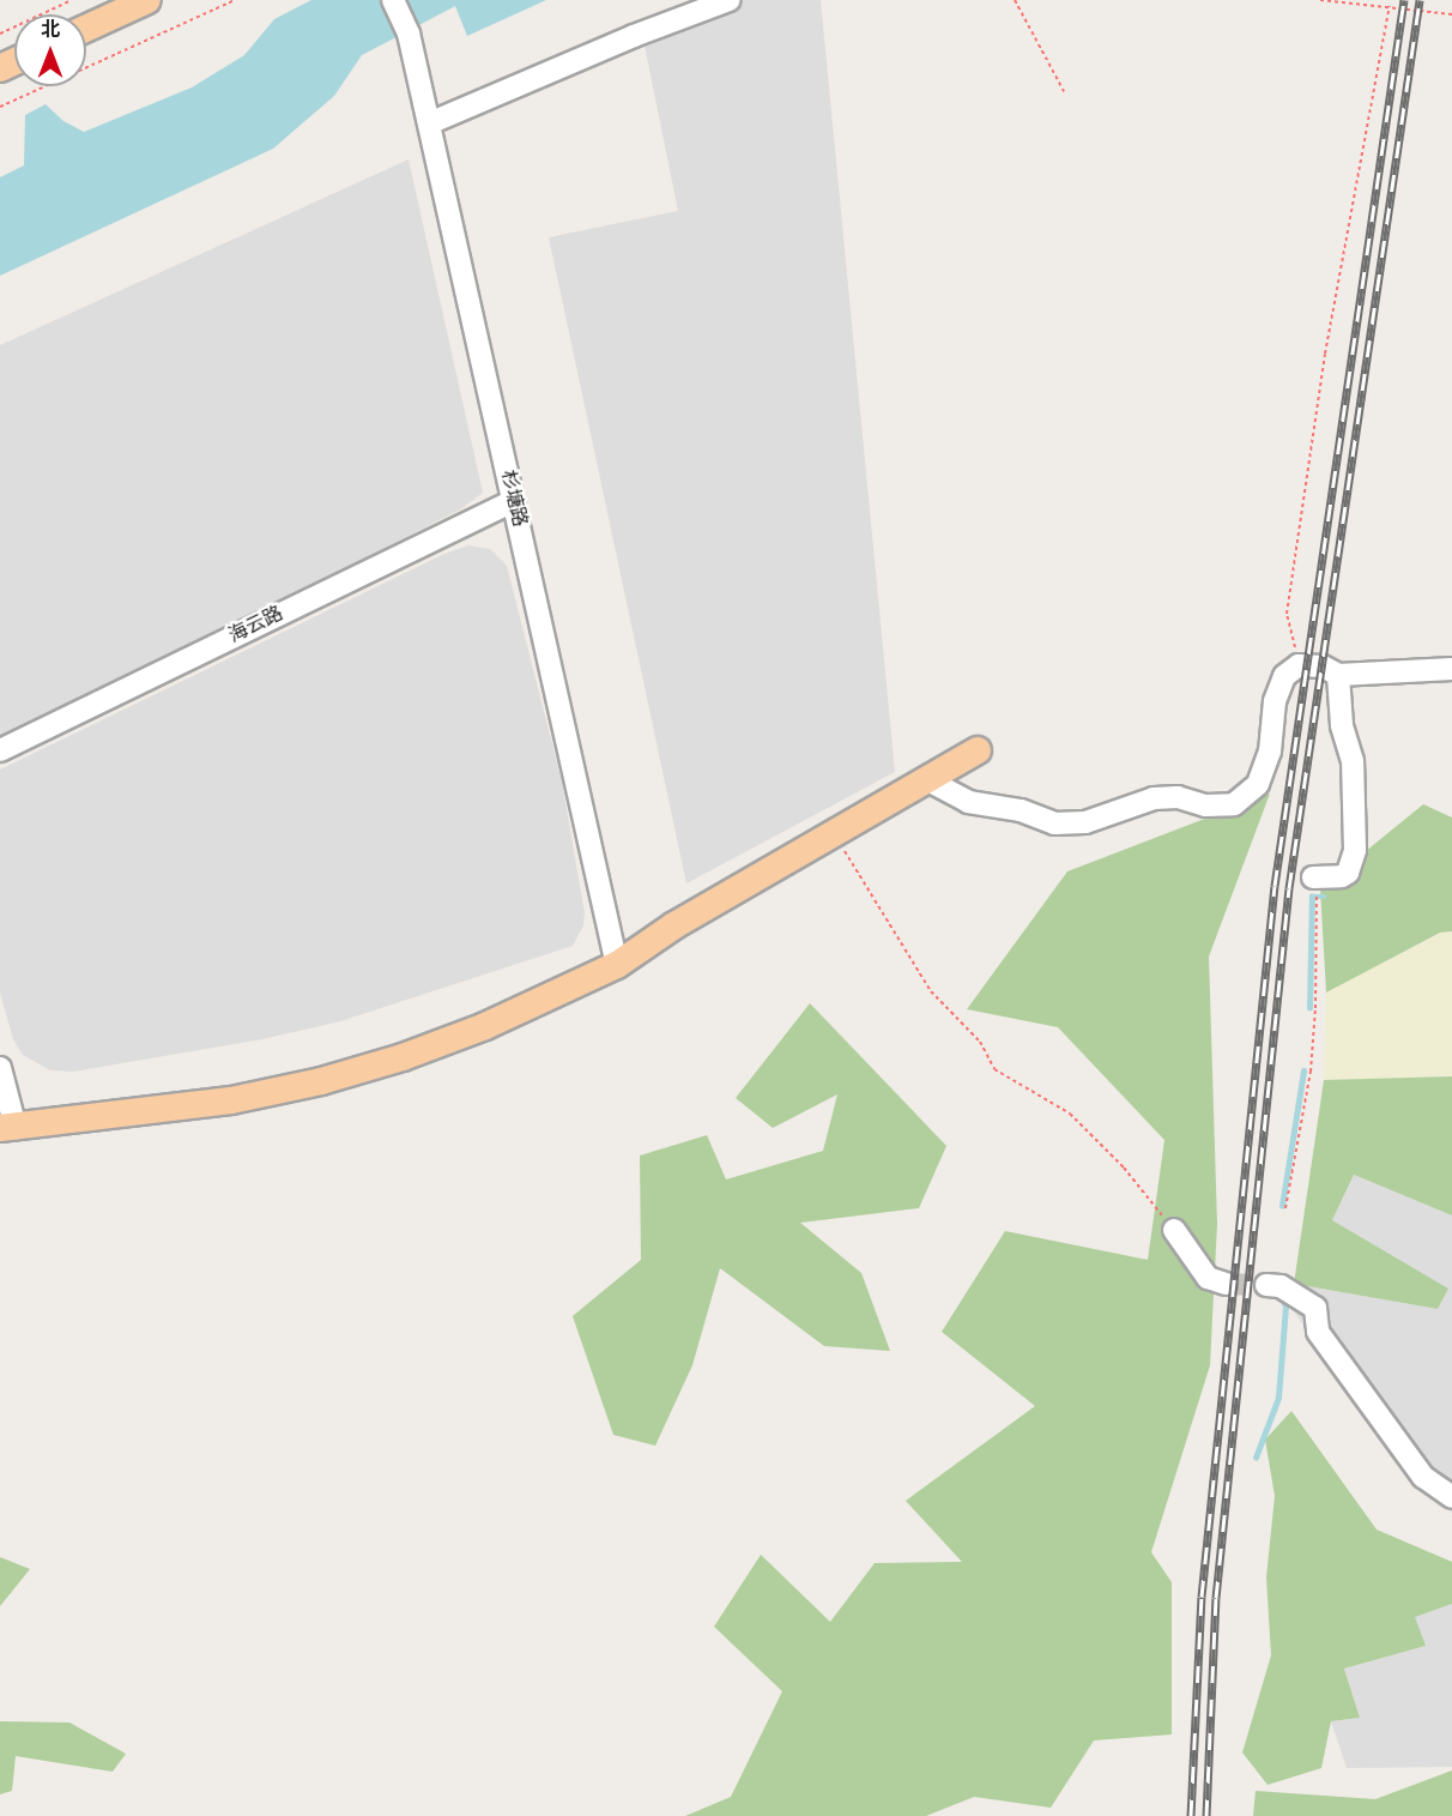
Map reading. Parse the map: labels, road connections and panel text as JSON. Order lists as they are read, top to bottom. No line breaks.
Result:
{"streets":{"street":["杉塘路","海云路"]},"crossings":[["杉塘路","海云路"]],"north":"top"}
